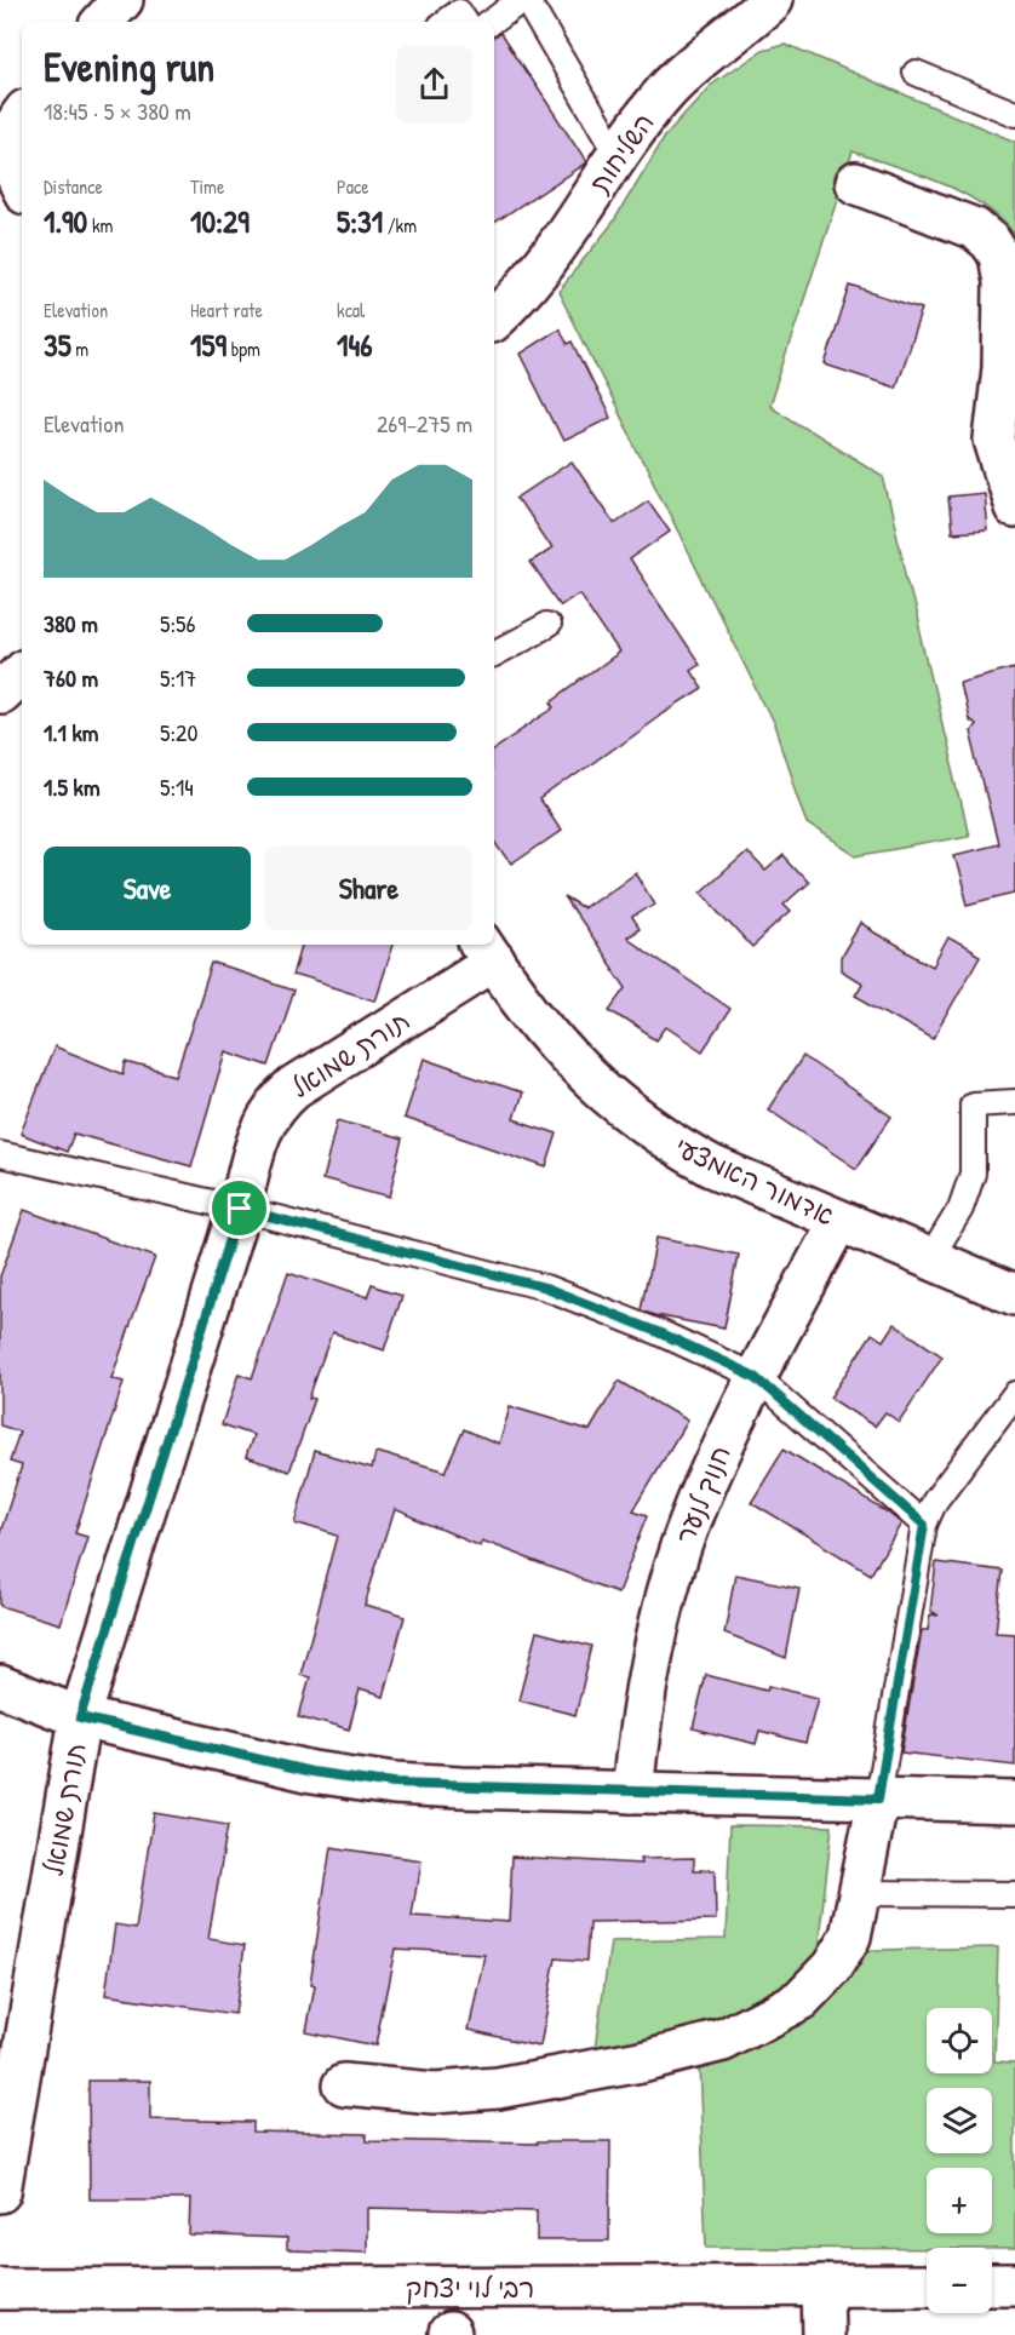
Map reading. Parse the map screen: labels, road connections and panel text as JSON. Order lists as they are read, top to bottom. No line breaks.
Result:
{"streets":{"street":["השליחות","תורת שמואל","אדמור האמצעי","חנוך לנער","רבי לוי יצחק"]},"crossings":[["תורת שמואל","אדמור האמצעי"],["אדמור האמצעי","חנוך לנער"]],"page":{"heading":["Evening run","18:45 · 5 × 380 m"],"stats":[["Distance","1.90 km"],["Time","10:29"],["Pace","5:31 /km"],["Elevation","35 m"],["Heart rate","159 bpm"],["kcal","146"]],"chart":["Elevation","269–275 m"],"list":[{"name":"380 m","note":"5:56"},{"name":"760 m","note":"5:17"},{"name":"1.1 km","note":"5:20"},{"name":"1.5 km","note":"5:14"}],"buttons":["Save","Share"],"map_buttons":["+","−"]}}
